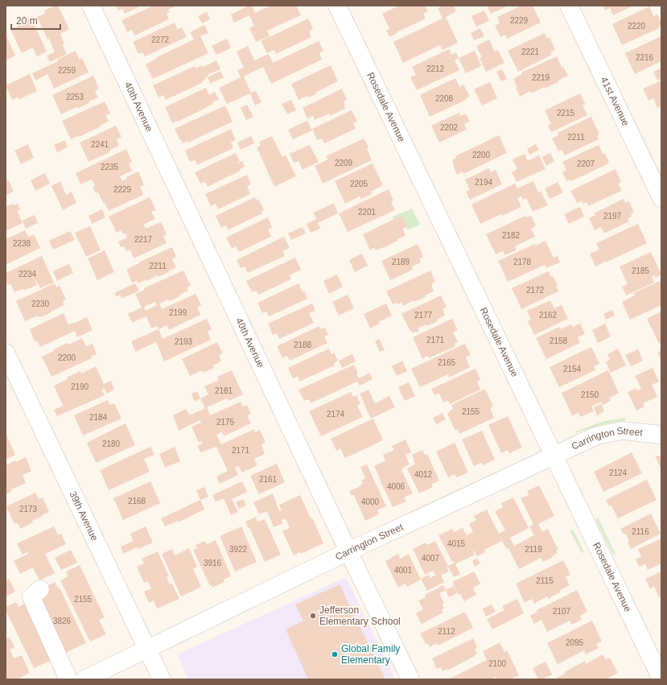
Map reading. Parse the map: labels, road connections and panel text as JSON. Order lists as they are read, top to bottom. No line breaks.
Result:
{"streets":{"street":["41st Avenue","40th Avenue","Rosedale Avenue","Carrington Street","39th Avenue"]},"crossings":[["40th Avenue","Carrington Street"],["Rosedale Avenue","Carrington Street"],["Carrington Street","39th Avenue"]],"places":["Jefferson Elementary School","Global Family Elementary"],"house_numbers":["2229","2220","2272","2221","2216","2212","2259","2219","2253","2208","2215","2202","2211","2241","2200","2209","2207","2235","2194","2205","2229","2201","2197","2182","2217","2238","2189","2178","2211","2185","2234","2172","2230","2199","2177","2162","2171","2158","2193","2188","2200","2165","2154","2190","2181","2150","2155","2174","2184","2175","2180","2171","2124","4012","2161","4006","2168","4000","2173","2116","4015","3922","2119","4007","3916","4001","2115","2155","2107","3826","2112","2095","2100"],"scale_bar":"20 m"}
